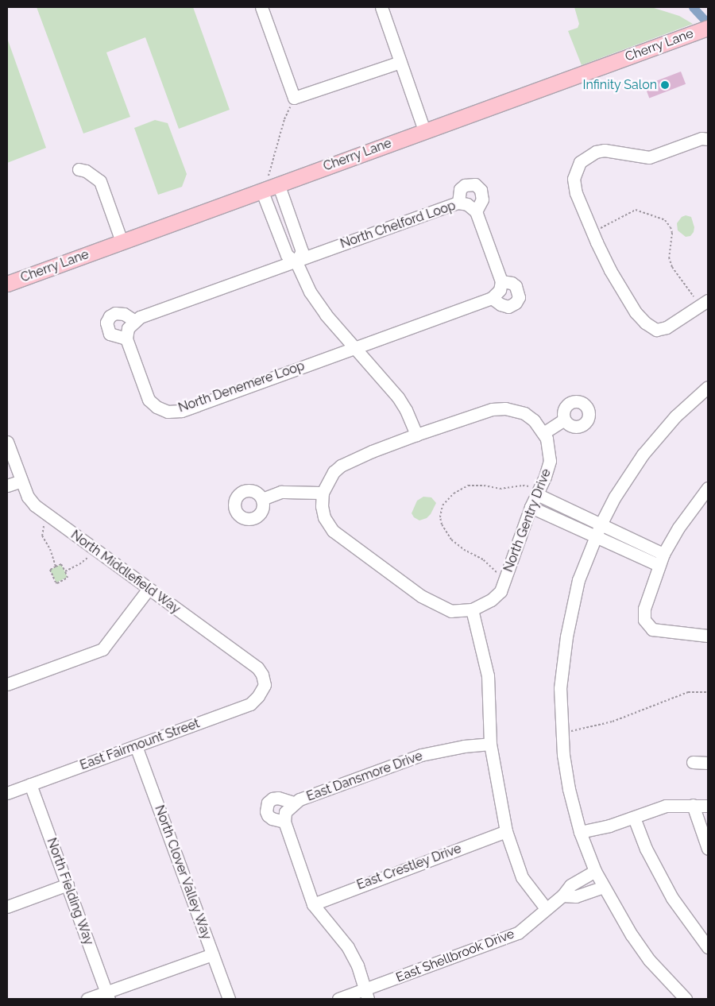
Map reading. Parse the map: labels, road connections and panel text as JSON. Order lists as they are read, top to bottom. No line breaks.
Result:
{"streets":{"main road":["Cherry Lane"],"street":["North Chelford Loop","North Denemere Loop","North Gentry Drive","North Middlefield Way","East Fairmount Street","East Dansmore Drive","East Crestley Drive","North Clover Valley Way","North Fielding Way","East Shellbrook Drive"]},"crossings":[["North Middlefield Way","East Fairmount Street"],["East Fairmount Street","North Clover Valley Way"],["East Fairmount Street","North Fielding Way"]],"places":["Infinity Salon"]}
